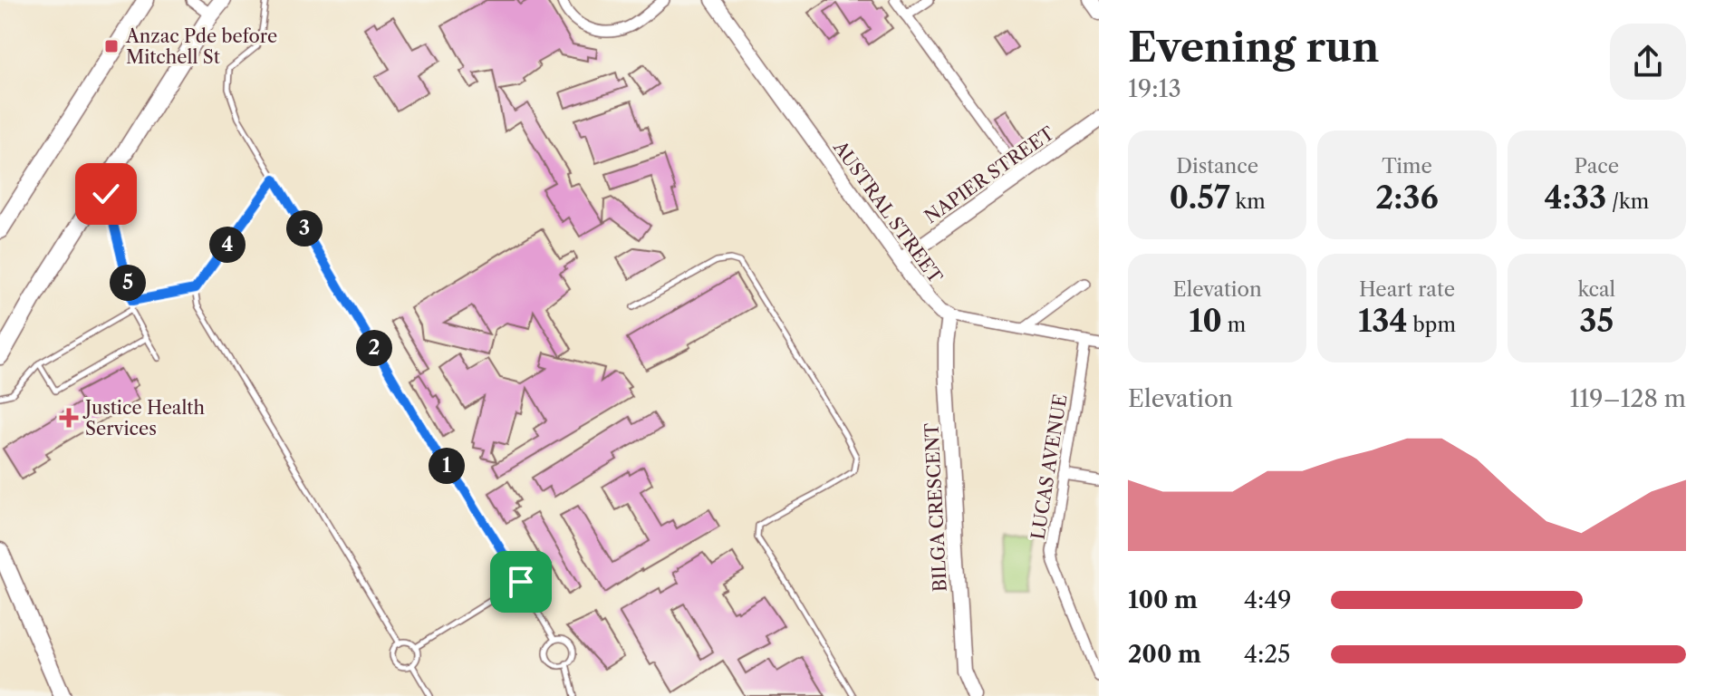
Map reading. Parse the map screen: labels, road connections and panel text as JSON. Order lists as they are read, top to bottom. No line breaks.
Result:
{"streets":{"street":["NAPIER STREET","AUSTRAL STREET","LUCAS AVENUE","BILGA CRESCENT"]},"crossings":[["NAPIER STREET","AUSTRAL STREET"],["AUSTRAL STREET","BILGA CRESCENT"]],"places":{"transit":["Anzac Pde before Mitchell St"],"health":["Justice Health Services"]},"page":{"heading":["Evening run","19:13"],"stats":[["Distance","0.57 km"],["Time","2:36"],["Pace","4:33 /km"],["Elevation","10 m"],["Heart rate","134 bpm"],["kcal","35"]],"pins":["3","4","5","2","1"],"chart":["Elevation","119–128 m"],"list":[{"name":"100 m","note":"4:49"},{"name":"200 m","note":"4:25"}]}}
